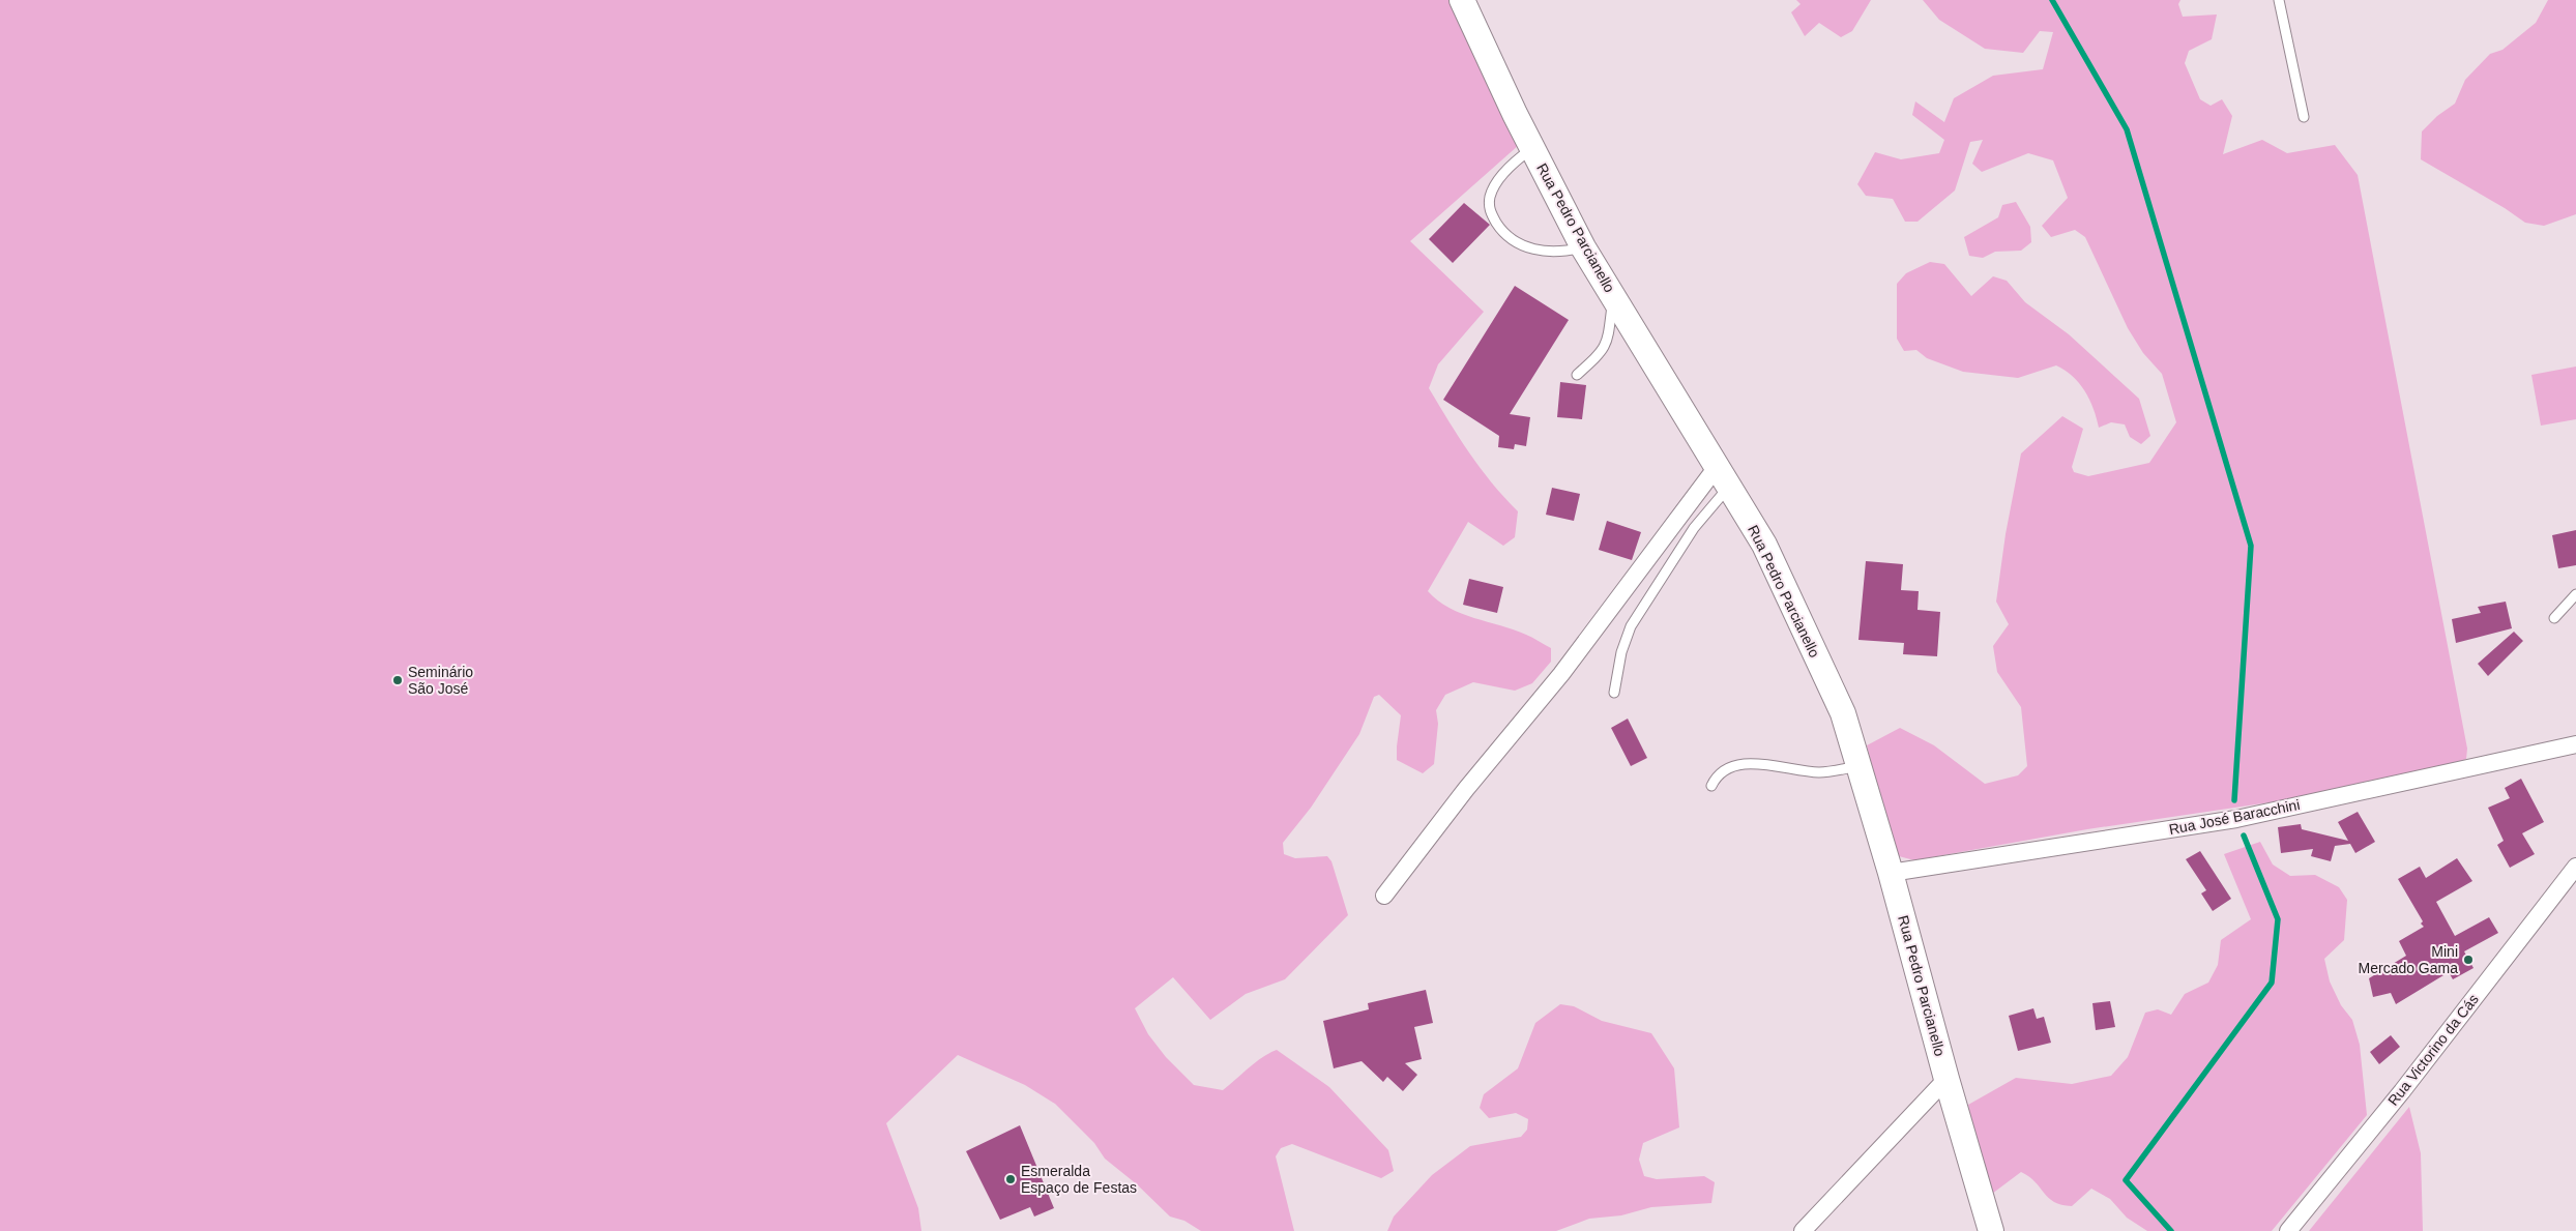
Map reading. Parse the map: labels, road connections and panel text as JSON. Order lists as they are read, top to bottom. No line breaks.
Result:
{"streets":{"street":["Rua Pedro Parcianello","Rua José Baracchini","Rua Victorino da Cás"]},"crossings":[["Rua Pedro Parcianello","Rua José Baracchini"]],"places":["Seminário São José","Mini Mercado Gama","Esmeralda Espaço de Festas"]}
